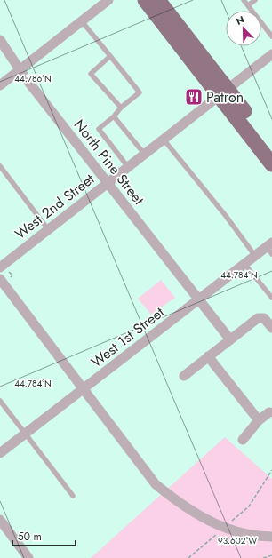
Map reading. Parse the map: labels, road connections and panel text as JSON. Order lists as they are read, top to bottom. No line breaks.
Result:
{"streets":{"street":["North Pine Street","West 2nd Street","West 1st Street"]},"crossings":[["North Pine Street","West 2nd Street"],["North Pine Street","West 1st Street"]],"places":{"restaurant":["Patron"]},"scale_bar":"50 m","north":"top left","coordinates":["44.786°N","44.784°N","93.602°W"]}
